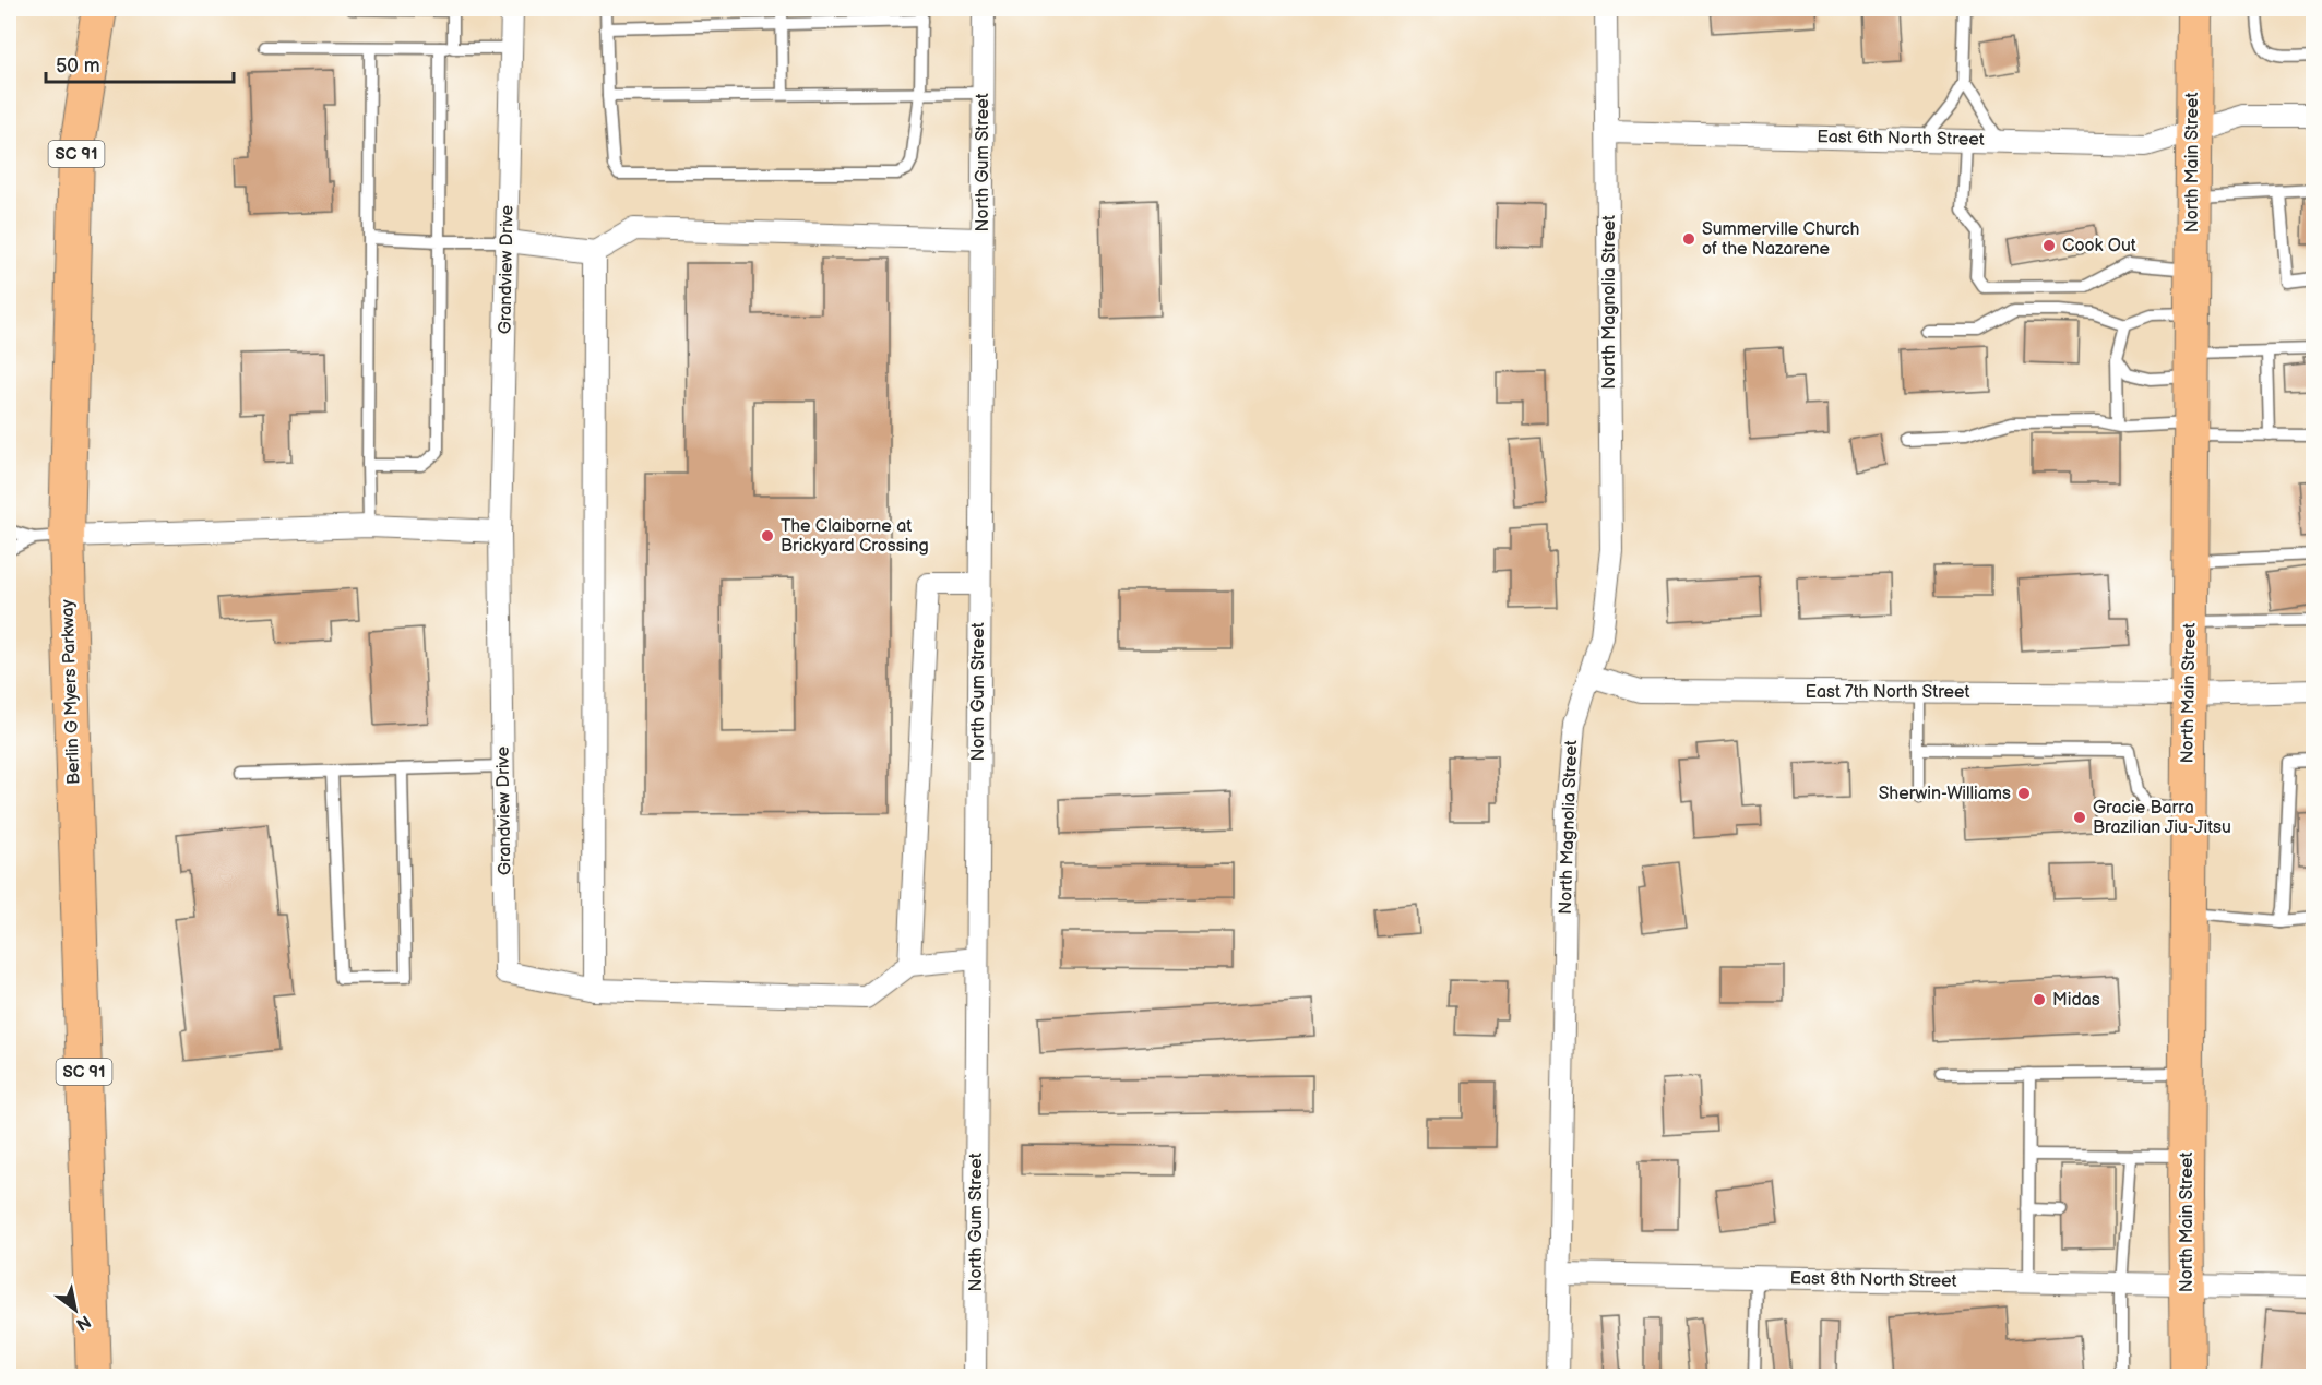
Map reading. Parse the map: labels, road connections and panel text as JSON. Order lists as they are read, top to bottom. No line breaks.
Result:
{"streets":{"main road":["SC 91","North Main Street","Berlin G Myers Parkway"],"street":["East 6th North Street","North Gum Street","Grandview Drive","North Magnolia Street","East 7th North Street","East 8th North Street"]},"crossings":[["East 6th North Street","North Main Street"],["East 6th North Street","North Magnolia Street"],["North Main Street","East 7th North Street"],["North Main Street","East 8th North Street"],["North Magnolia Street","East 7th North Street"],["North Magnolia Street","East 8th North Street"]],"places":["Summerville Church of the Nazarene","Cook Out","The Claiborne at Brickyard Crossing","Sherwin-Williams","Gracie Barra Brazilian Jiu-Jitsu","Midas"],"scale_bar":"50 m","north":"bottom right"}
